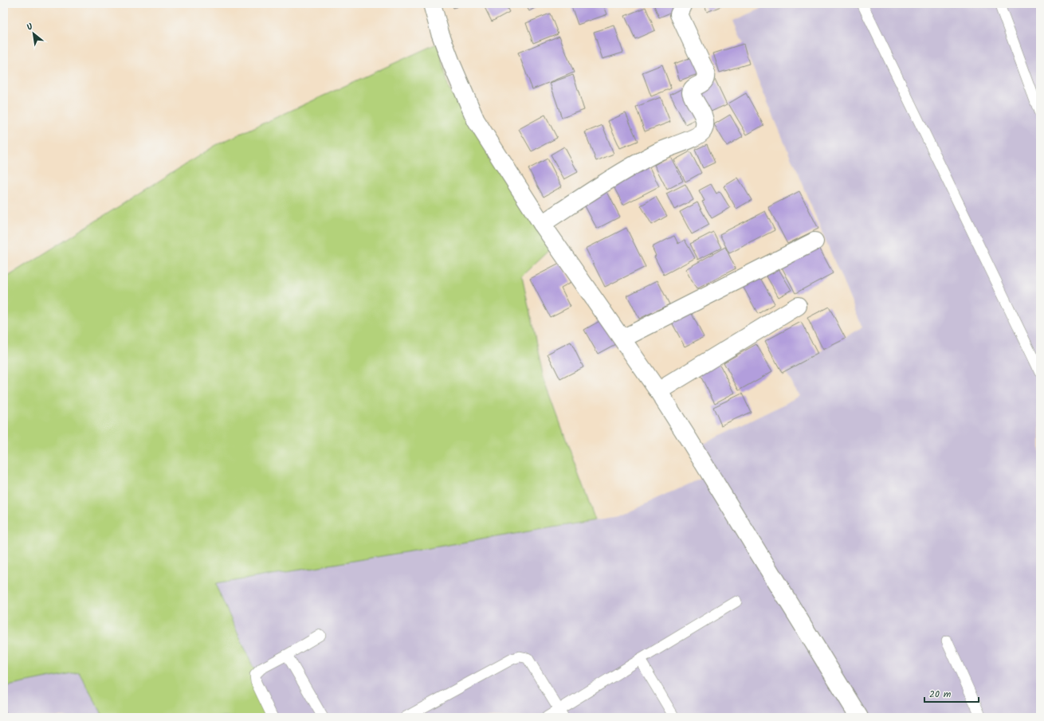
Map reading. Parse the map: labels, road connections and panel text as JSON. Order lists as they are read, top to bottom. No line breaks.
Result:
{"scale_bar":"20 m","north":"top left"}
